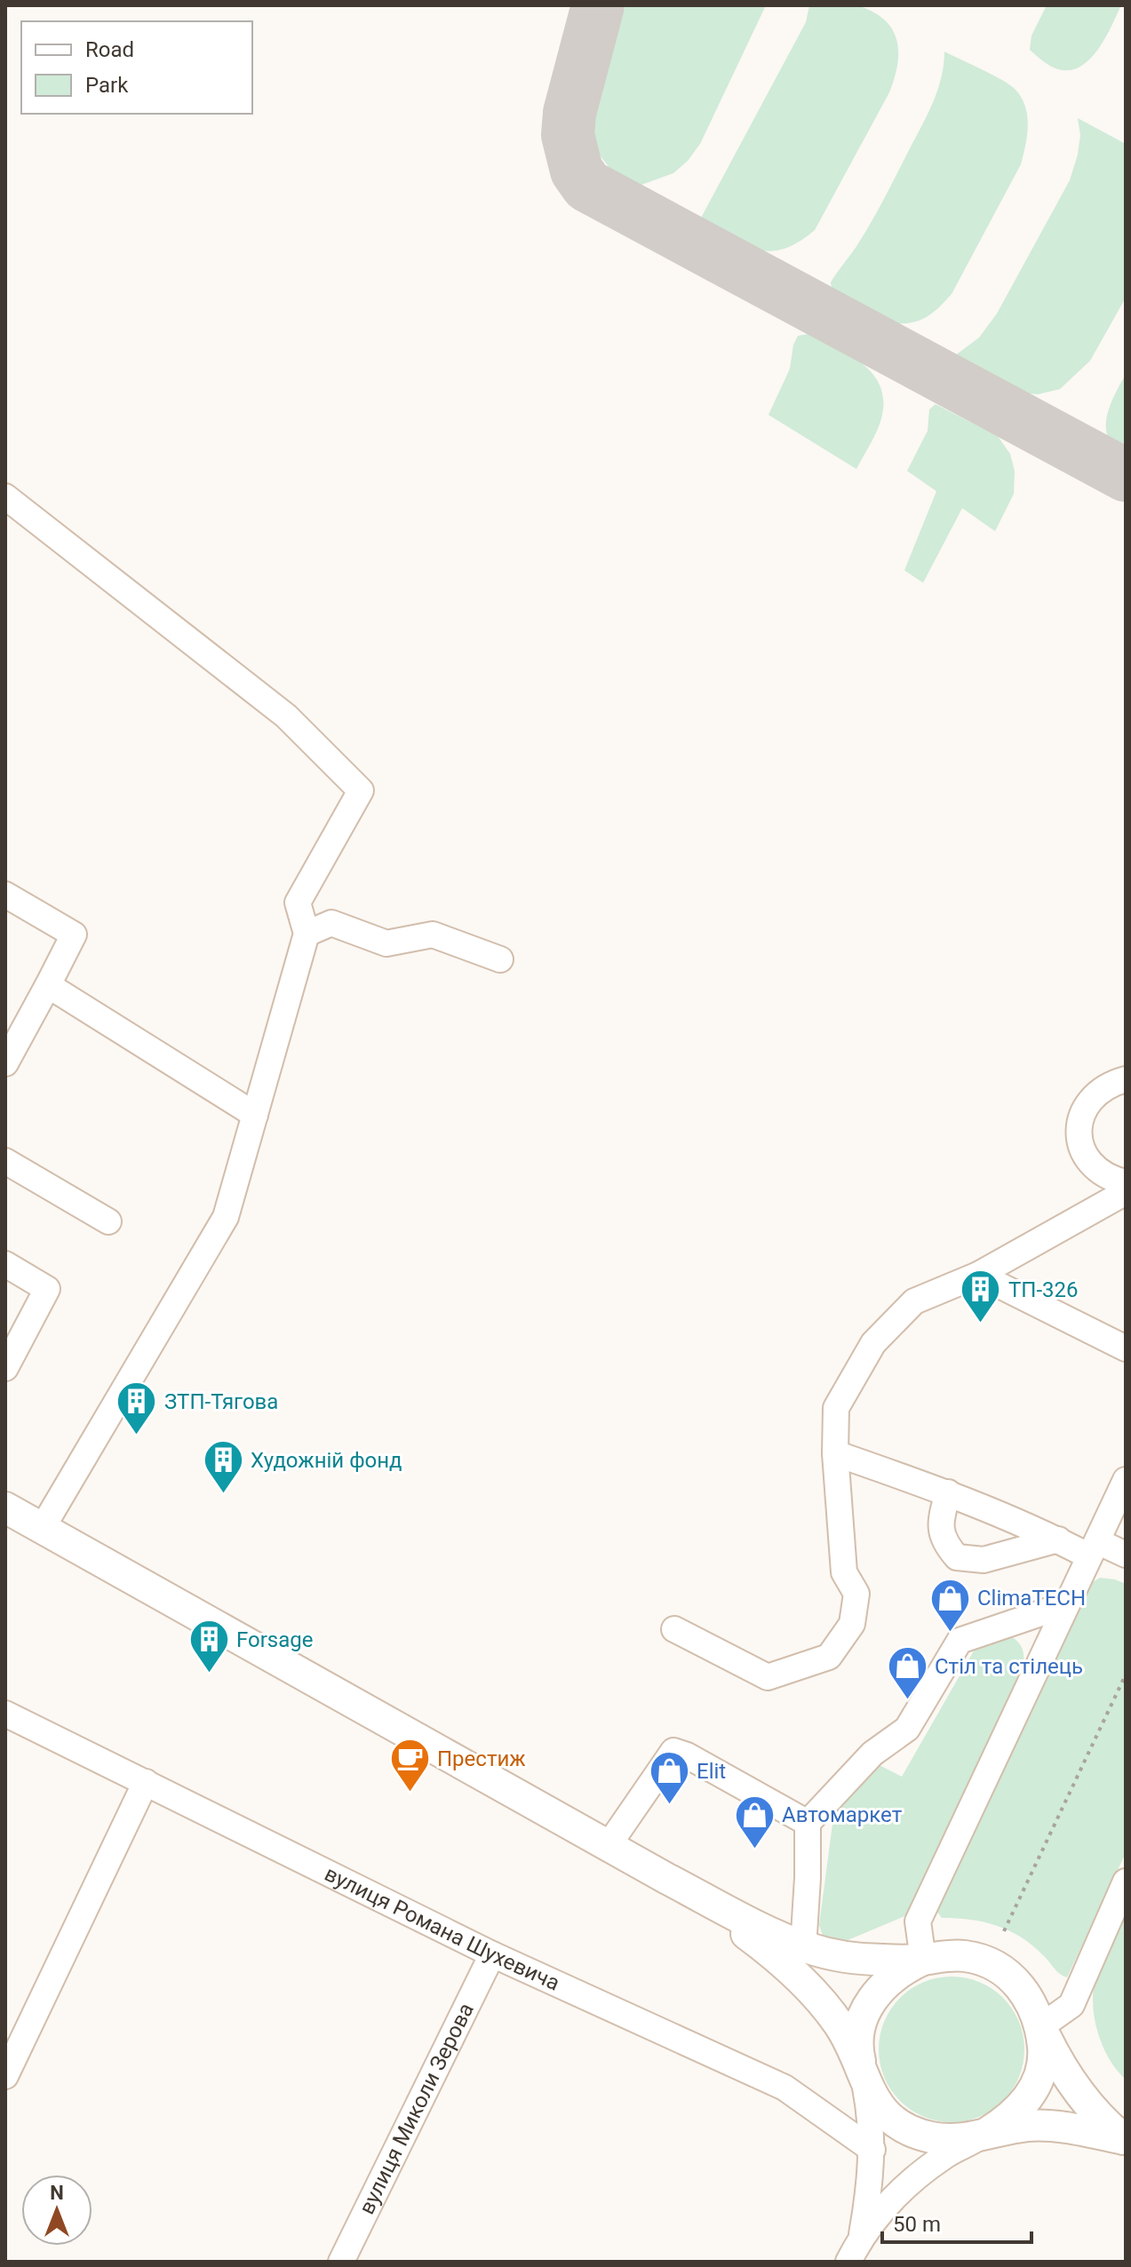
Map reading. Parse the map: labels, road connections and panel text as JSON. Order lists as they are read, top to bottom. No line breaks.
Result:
{"streets":{"street":["вулиця Романа Шухевича","вулиця Миколи Зерова"]},"crossings":[["вулиця Романа Шухевича","вулиця Миколи Зерова"]],"places":{"building":["ТП-326","ЗТП-Тягова","Художній фонд","Forsage"],"shop":["ClimaTECH","Стіл та стілець","Elit","Автомаркет"],"cafe":["Престиж"]},"legend":["Road","Park"],"scale_bar":"50 m","north":"top"}
